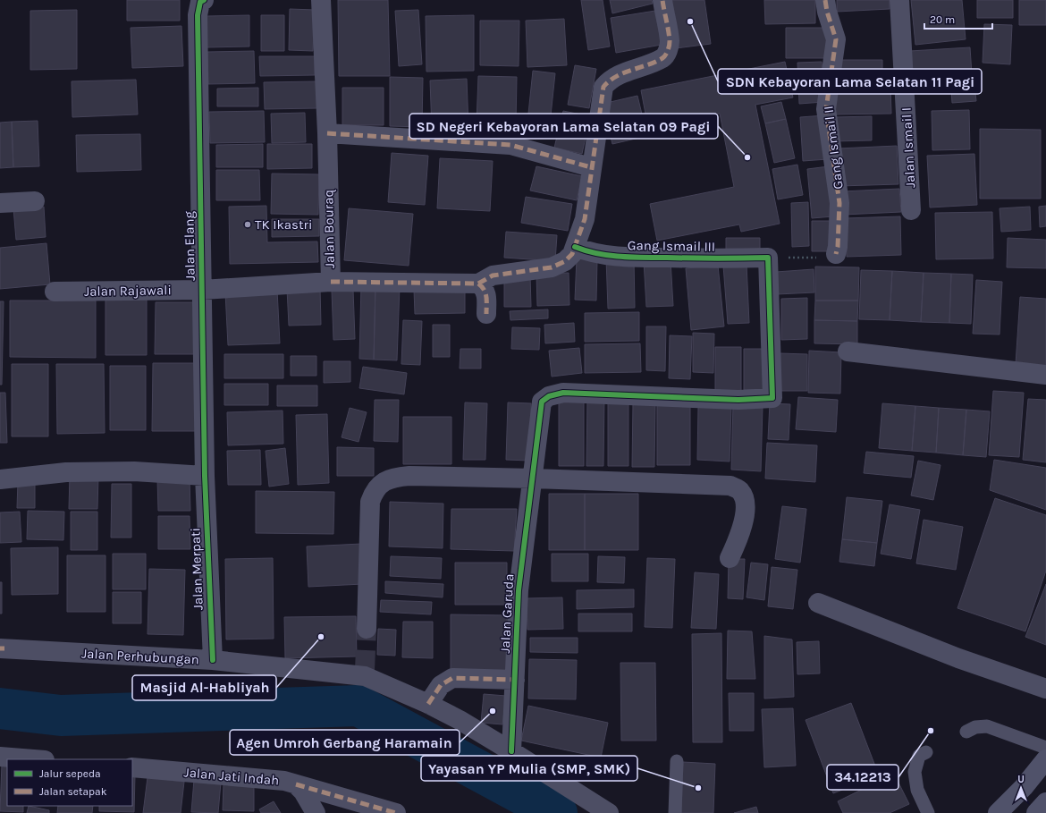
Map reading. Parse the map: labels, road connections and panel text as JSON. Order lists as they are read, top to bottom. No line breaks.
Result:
{"streets":{"street":["Gang Ismail II","Jalan Ismail I","Jalan Bouraq","Jalan Elang","Gang Ismail III","Jalan Rajawali","Jalan Merpati","Jalan Garuda","Jalan Perhubungan","Jalan Jati Indah"]},"crossings":[["Jalan Bouraq","Jalan Elang"],["Jalan Bouraq","Jalan Rajawali"],["Jalan Elang","Jalan Rajawali"],["Jalan Elang","Jalan Merpati"],["Gang Ismail III","Jalan Garuda"],["Jalan Merpati","Jalan Perhubungan"],["Jalan Garuda","Jalan Perhubungan"]],"places":["SDN Kebayoran Lama Selatan 11 Pagi","SD Negeri Kebayoran Lama Selatan 09 Pagi","TK Ikastri","Masjid Al-Habliyah","Agen Umroh Gerbang Haramain","34.12213","Yayasan YP Mulia (SMP, SMK)"],"legend":["Jalur sepeda","Jalan setapak"],"scale_bar":"20 m","north":"top"}
